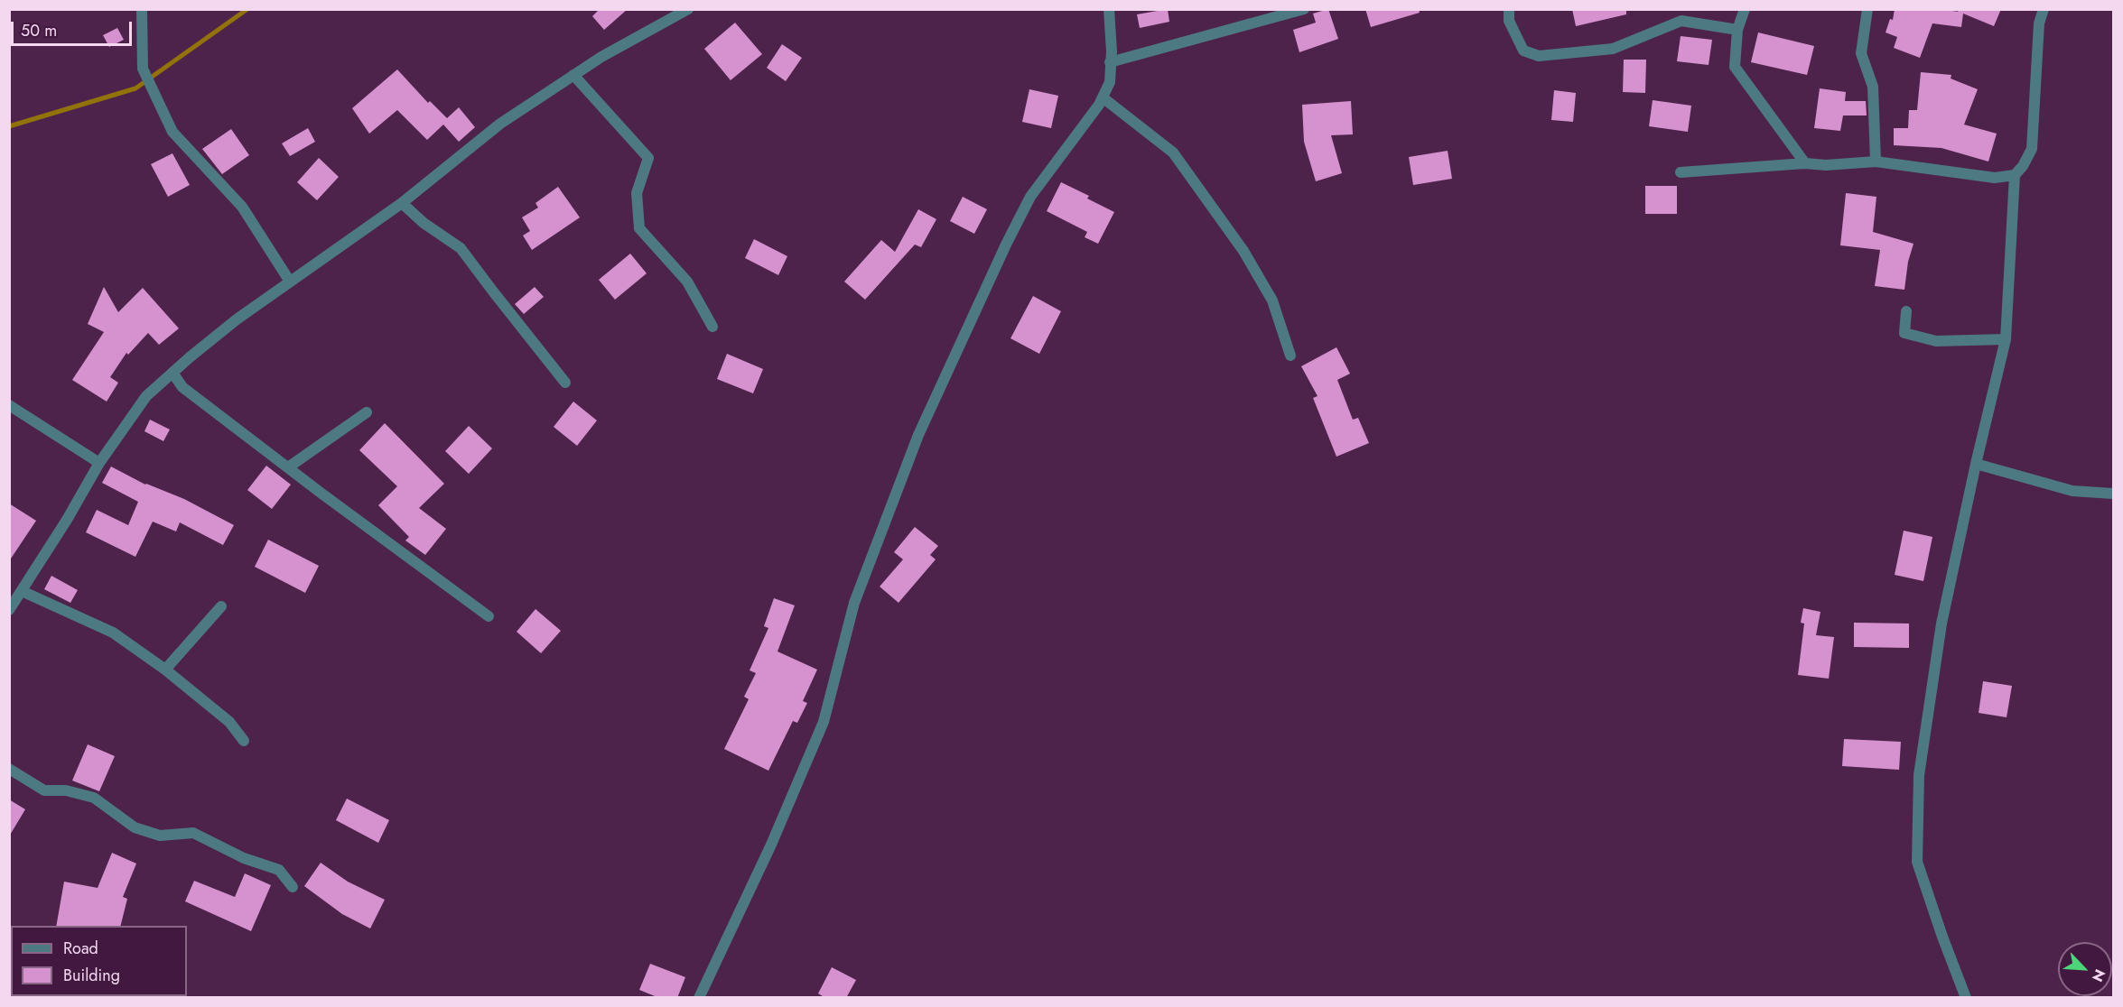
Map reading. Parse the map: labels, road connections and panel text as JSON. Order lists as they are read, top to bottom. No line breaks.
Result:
{"legend":["Road","Building"],"scale_bar":"50 m","north":"bottom right"}
